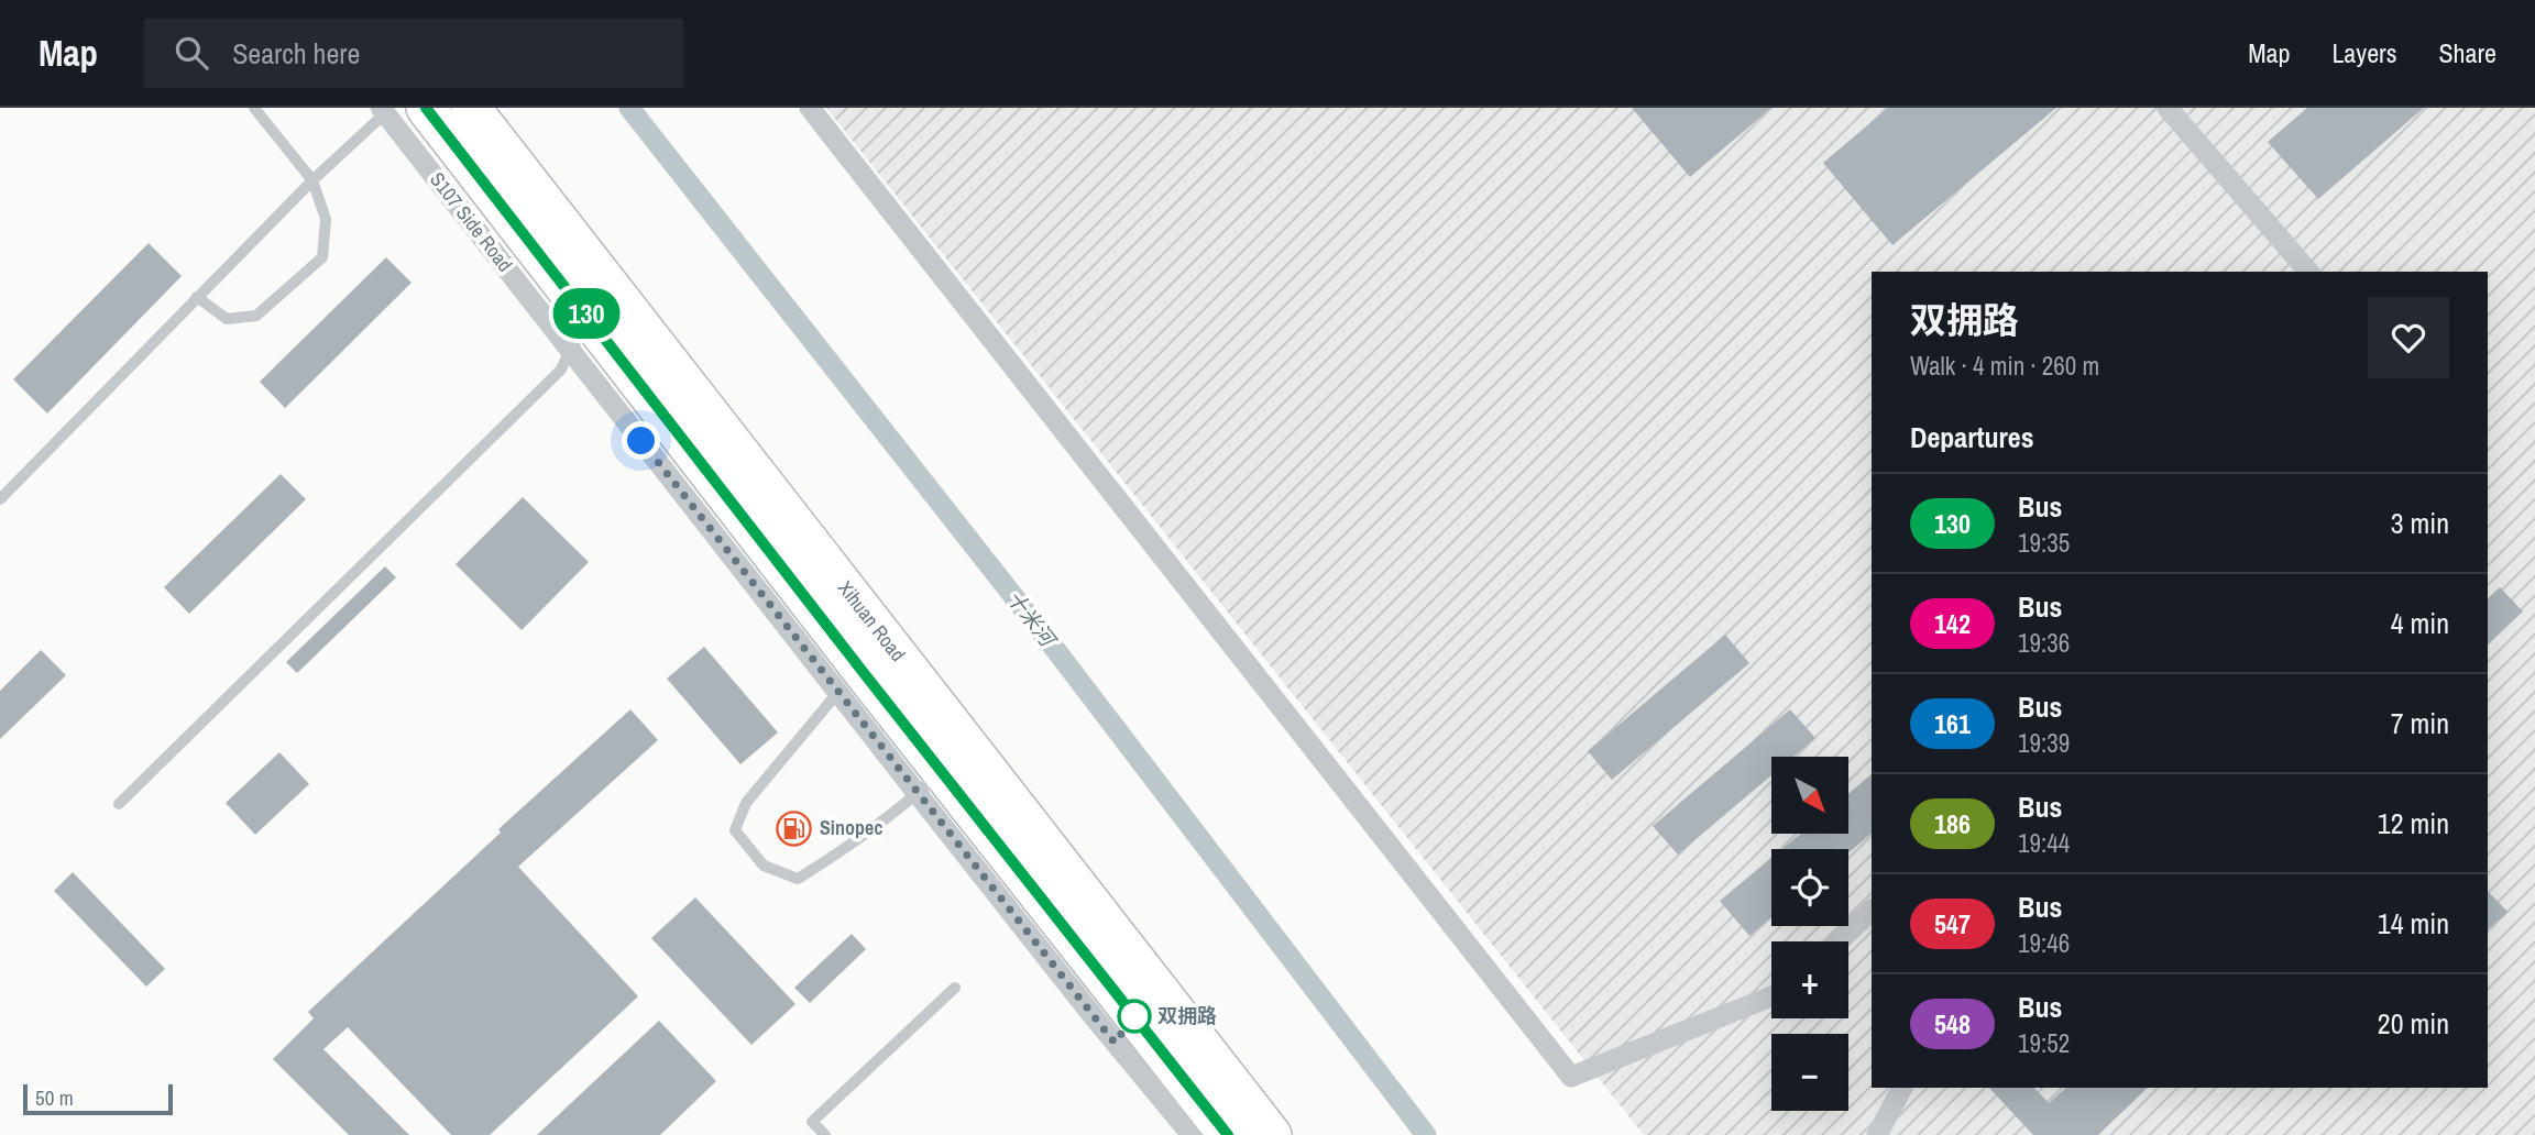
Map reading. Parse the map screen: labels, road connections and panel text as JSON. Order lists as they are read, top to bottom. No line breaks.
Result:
{"streets":{"highway":["Xihuan Road"],"street":["S107 Side Road"]},"crossings":[["S107 Side Road","Xihuan Road"]],"water":["十米河"],"places":{"fuel station":["Sinopec"],"other":["双拥路"]},"lines":["bus line 130"],"scale_bar":"50 m","north":"bottom right","page":{"header":"Map","search":"Search here","nav":["Map","Layers","Share"],"on_map":"130","heading":[["双拥路","Walk · 4 min · 260 m"],"Departures"],"list":[{"mark":"130","name":"Bus","note":"19:35","value":"3 min"},{"mark":"142","name":"Bus","note":"19:36","value":"4 min"},{"mark":"161","name":"Bus","note":"19:39","value":"7 min"},{"mark":"186","name":"Bus","note":"19:44","value":"12 min"},{"mark":"547","name":"Bus","note":"19:46","value":"14 min"},{"mark":"548","name":"Bus","note":"19:52","value":"20 min"}],"map_buttons":["+","−"],"scale":"50 m"}}
